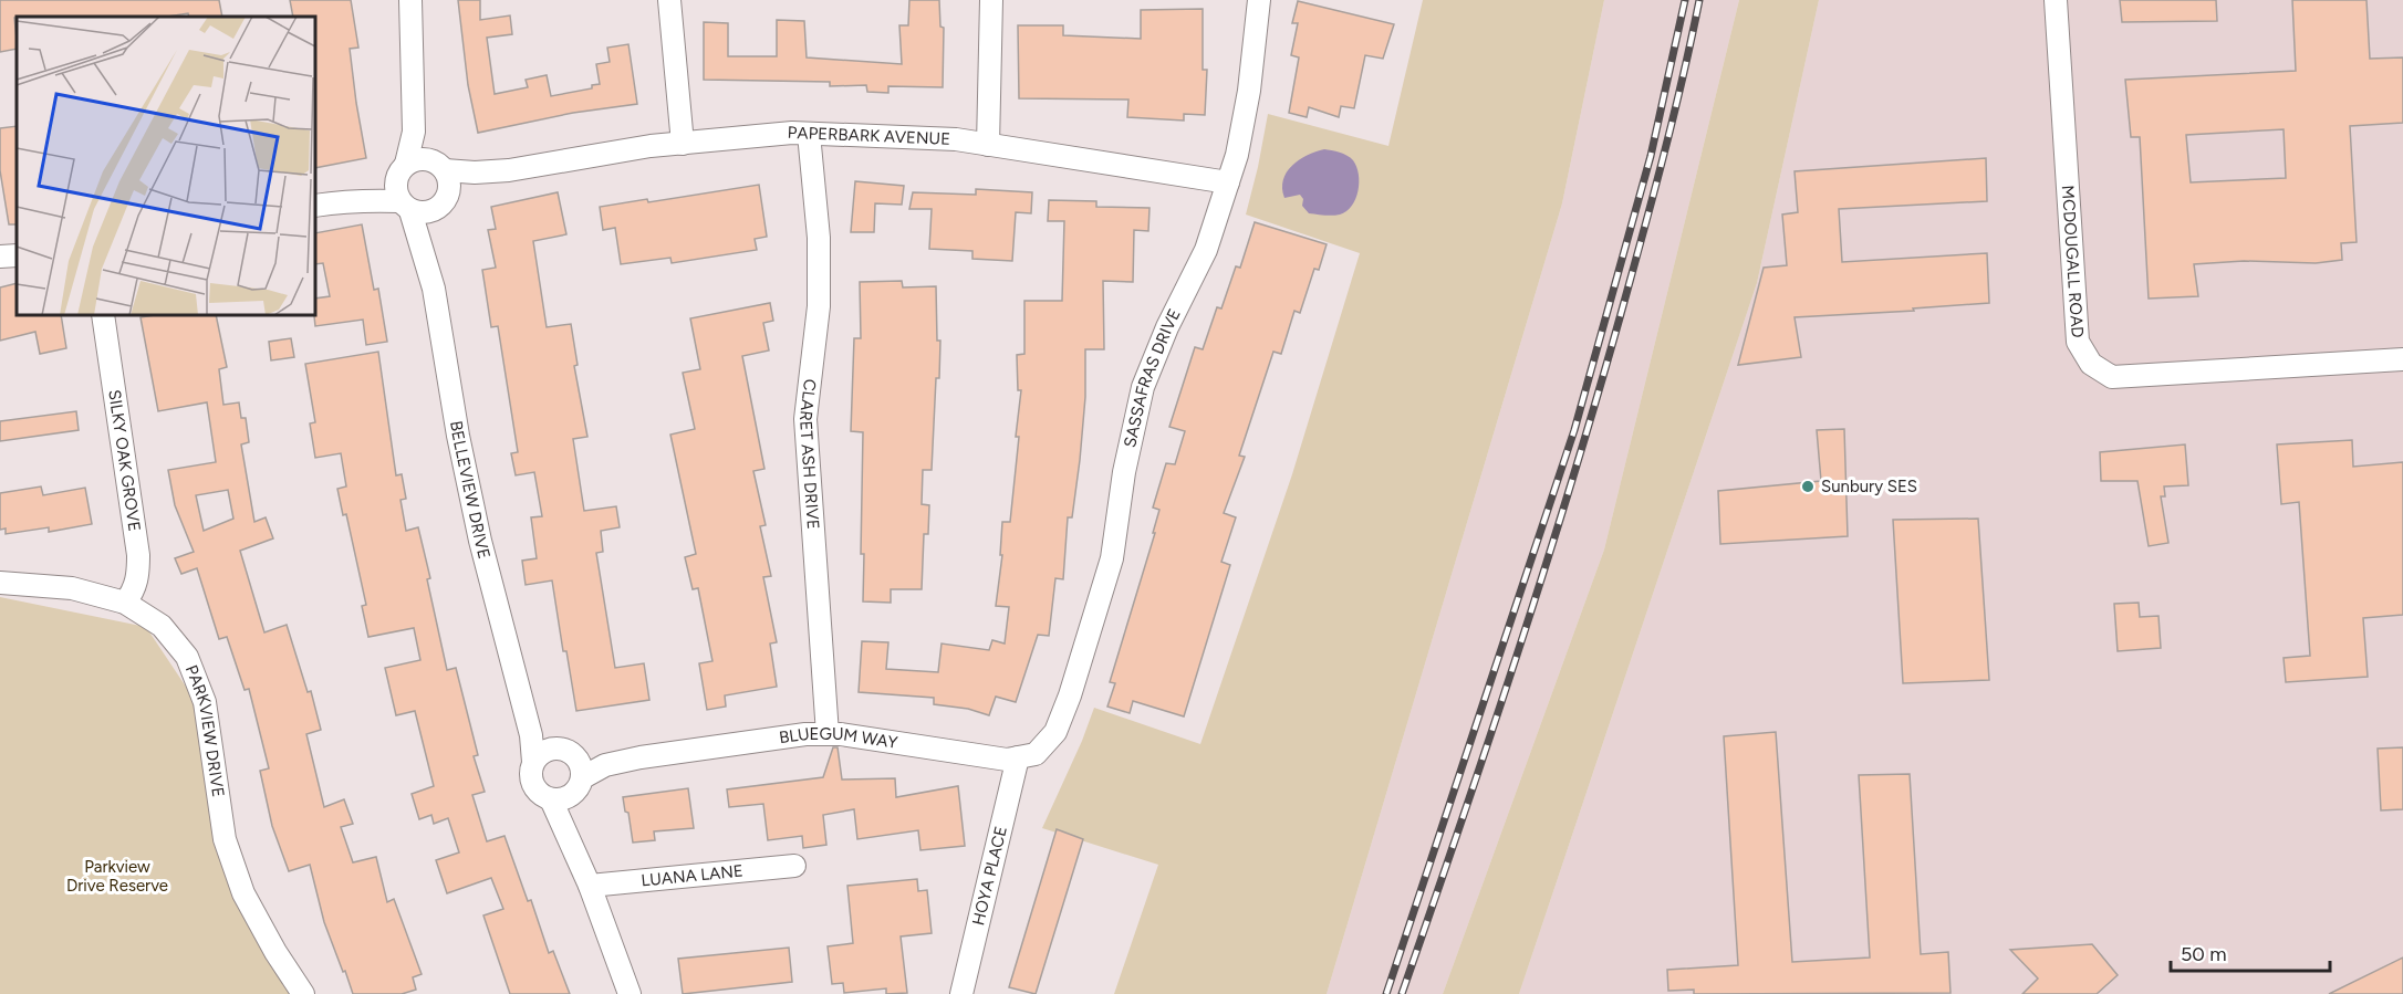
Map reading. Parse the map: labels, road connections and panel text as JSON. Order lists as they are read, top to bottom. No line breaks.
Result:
{"streets":{"street":["PAPERBARK AVENUE","MCDOUGALL ROAD","SASSAFRAS DRIVE","CLARET ASH DRIVE","SILKY OAK GROVE","BELLEVIEW DRIVE","PARKVIEW DRIVE","BLUEGUM WAY","LUANA LANE","HOYA PLACE"]},"crossings":[["PAPERBARK AVENUE","SASSAFRAS DRIVE"],["PAPERBARK AVENUE","CLARET ASH DRIVE"],["PAPERBARK AVENUE","BELLEVIEW DRIVE"],["SASSAFRAS DRIVE","BLUEGUM WAY"],["SASSAFRAS DRIVE","HOYA PLACE"],["CLARET ASH DRIVE","BLUEGUM WAY"],["SILKY OAK GROVE","PARKVIEW DRIVE"],["BELLEVIEW DRIVE","BLUEGUM WAY"],["BLUEGUM WAY","HOYA PLACE"]],"parks":["Parkview Drive Reserve"],"places":["Sunbury SES"],"scale_bar":"50 m"}
